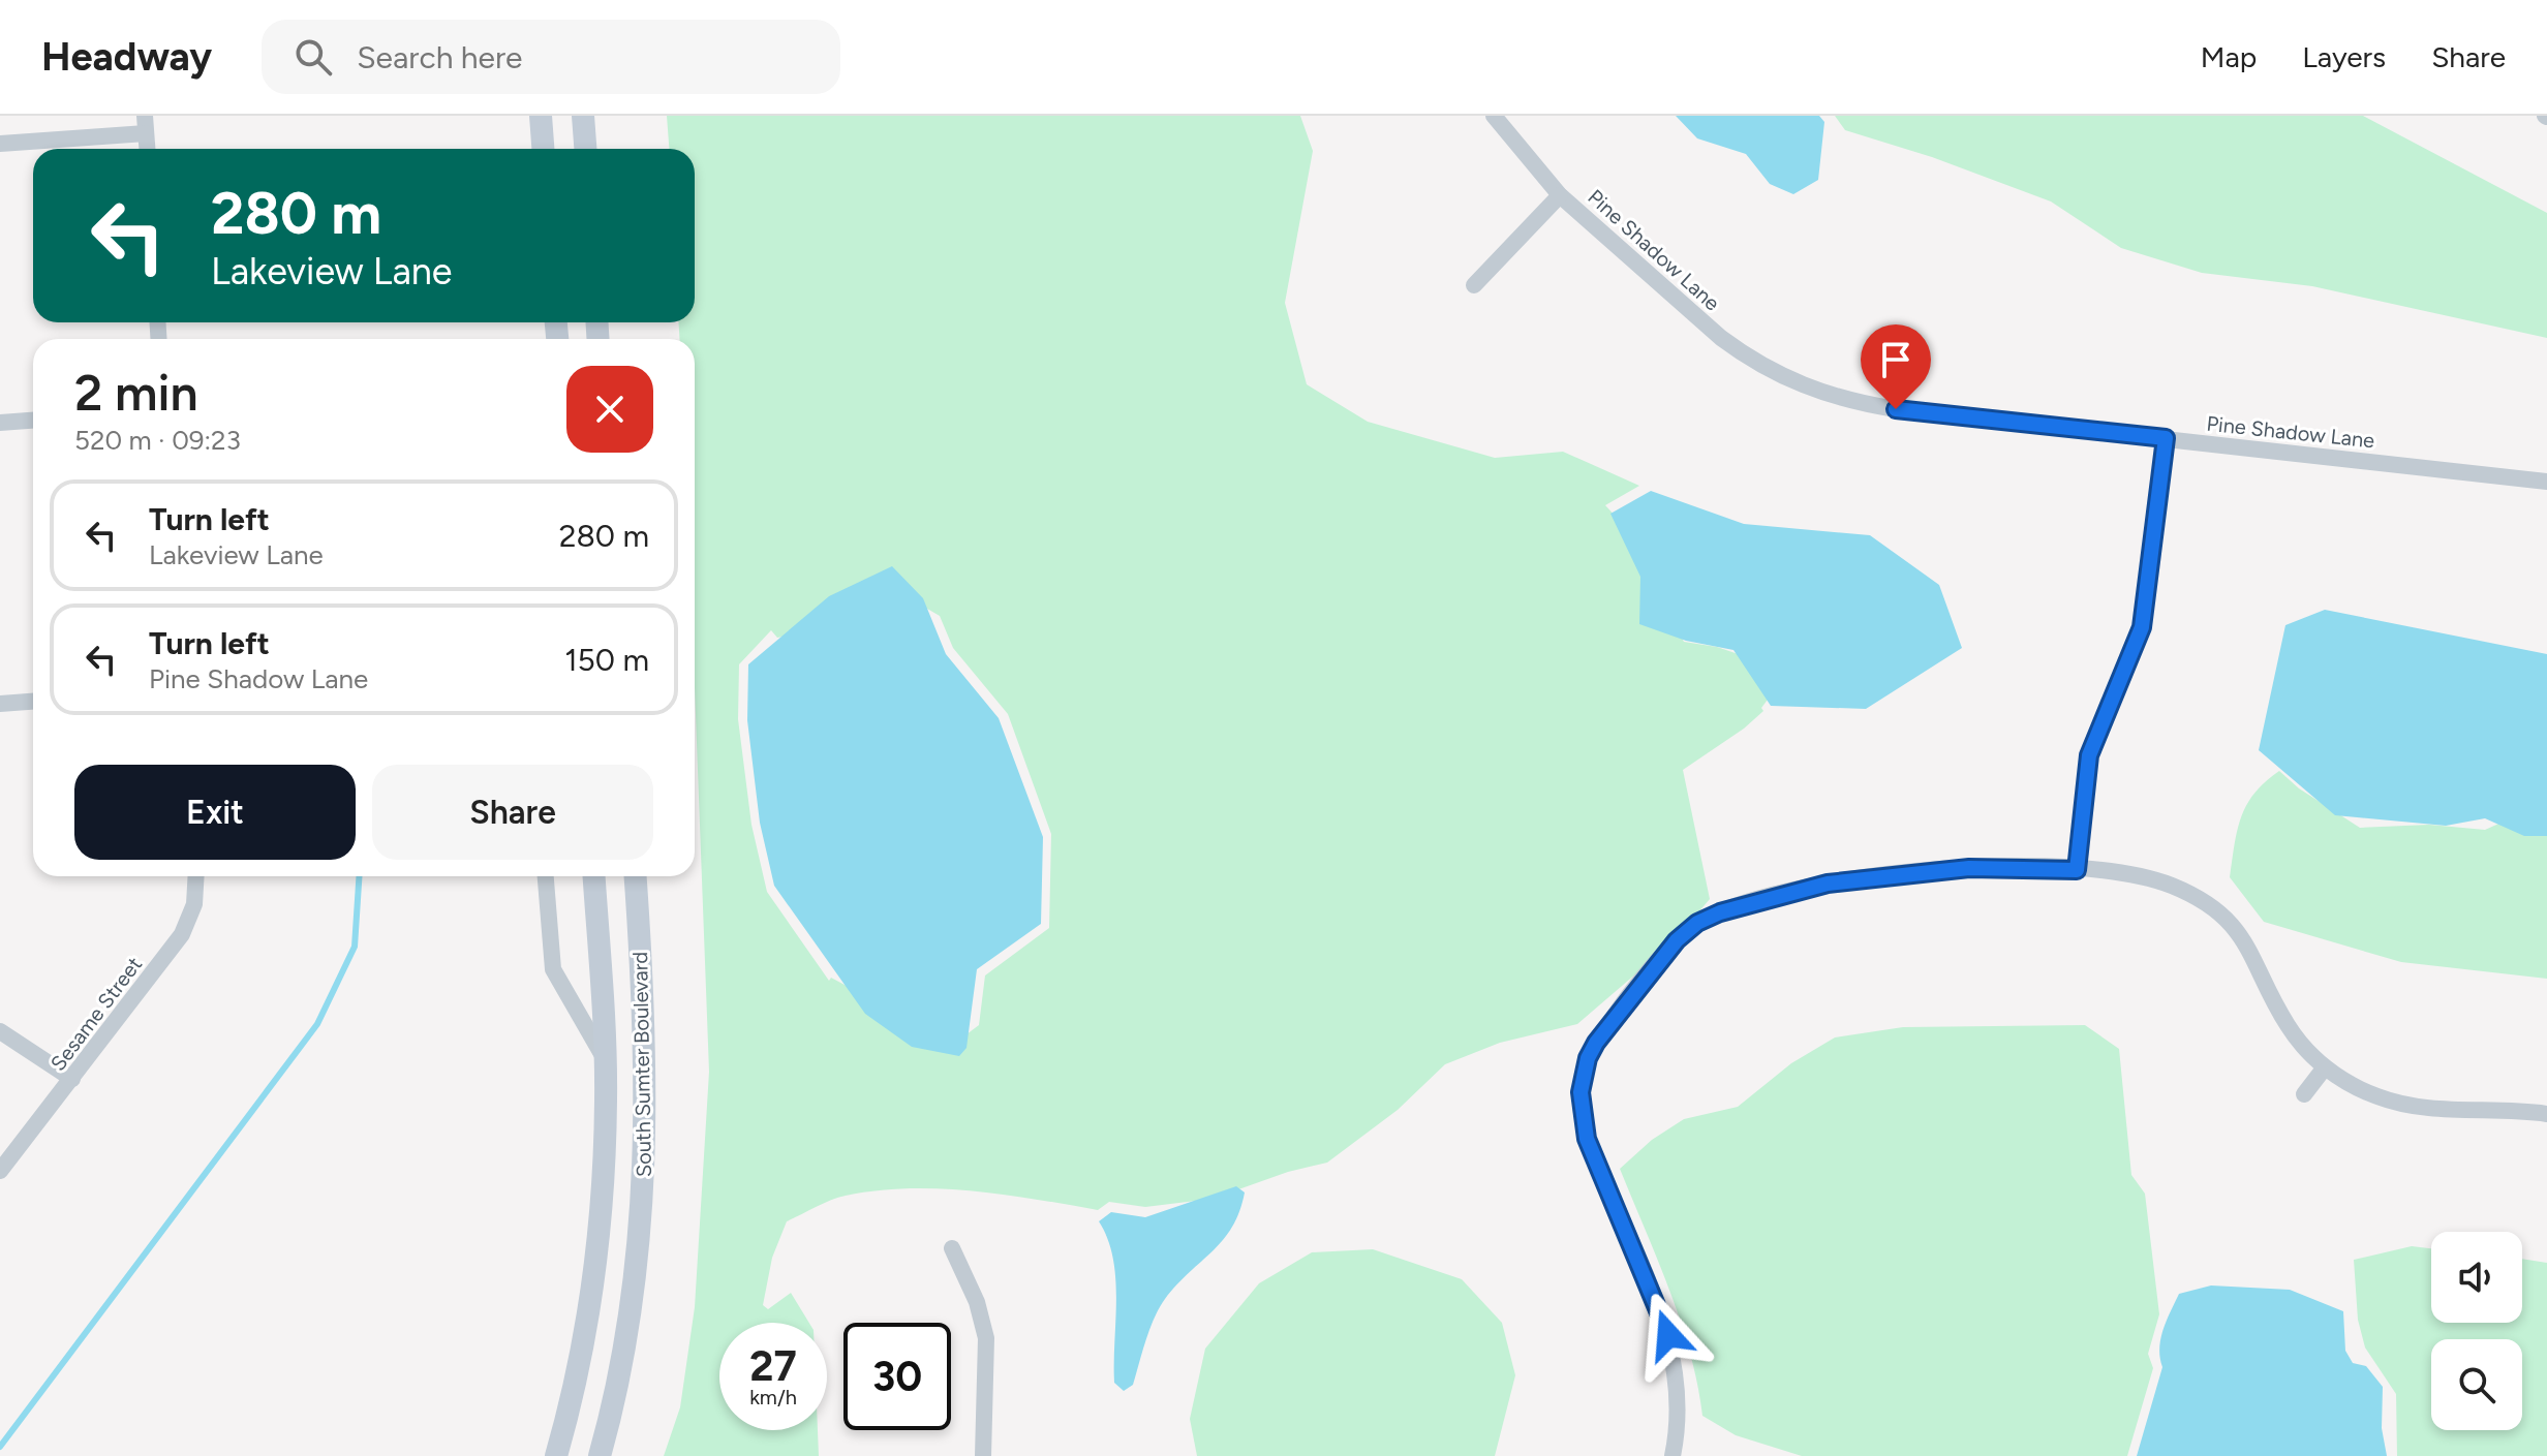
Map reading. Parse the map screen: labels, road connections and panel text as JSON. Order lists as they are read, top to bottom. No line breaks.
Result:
{"streets":{"main road":["South Sumter Boulevard"],"street":["Pine Shadow Lane","Sesame Street"]},"page":{"header":"Headway","search":"Search here","nav":["Map","Layers","Share"],"turn":["280 m","Lakeview Lane"],"heading":["2 min","520 m · 09:23"],"list":[{"name":"Turn left","note":"Lakeview Lane","value":"280 m"},{"name":"Turn left","note":"Pine Shadow Lane","value":"150 m"}],"buttons":["Exit","Share"],"speed":"27 km/h","limit":"30"}}
